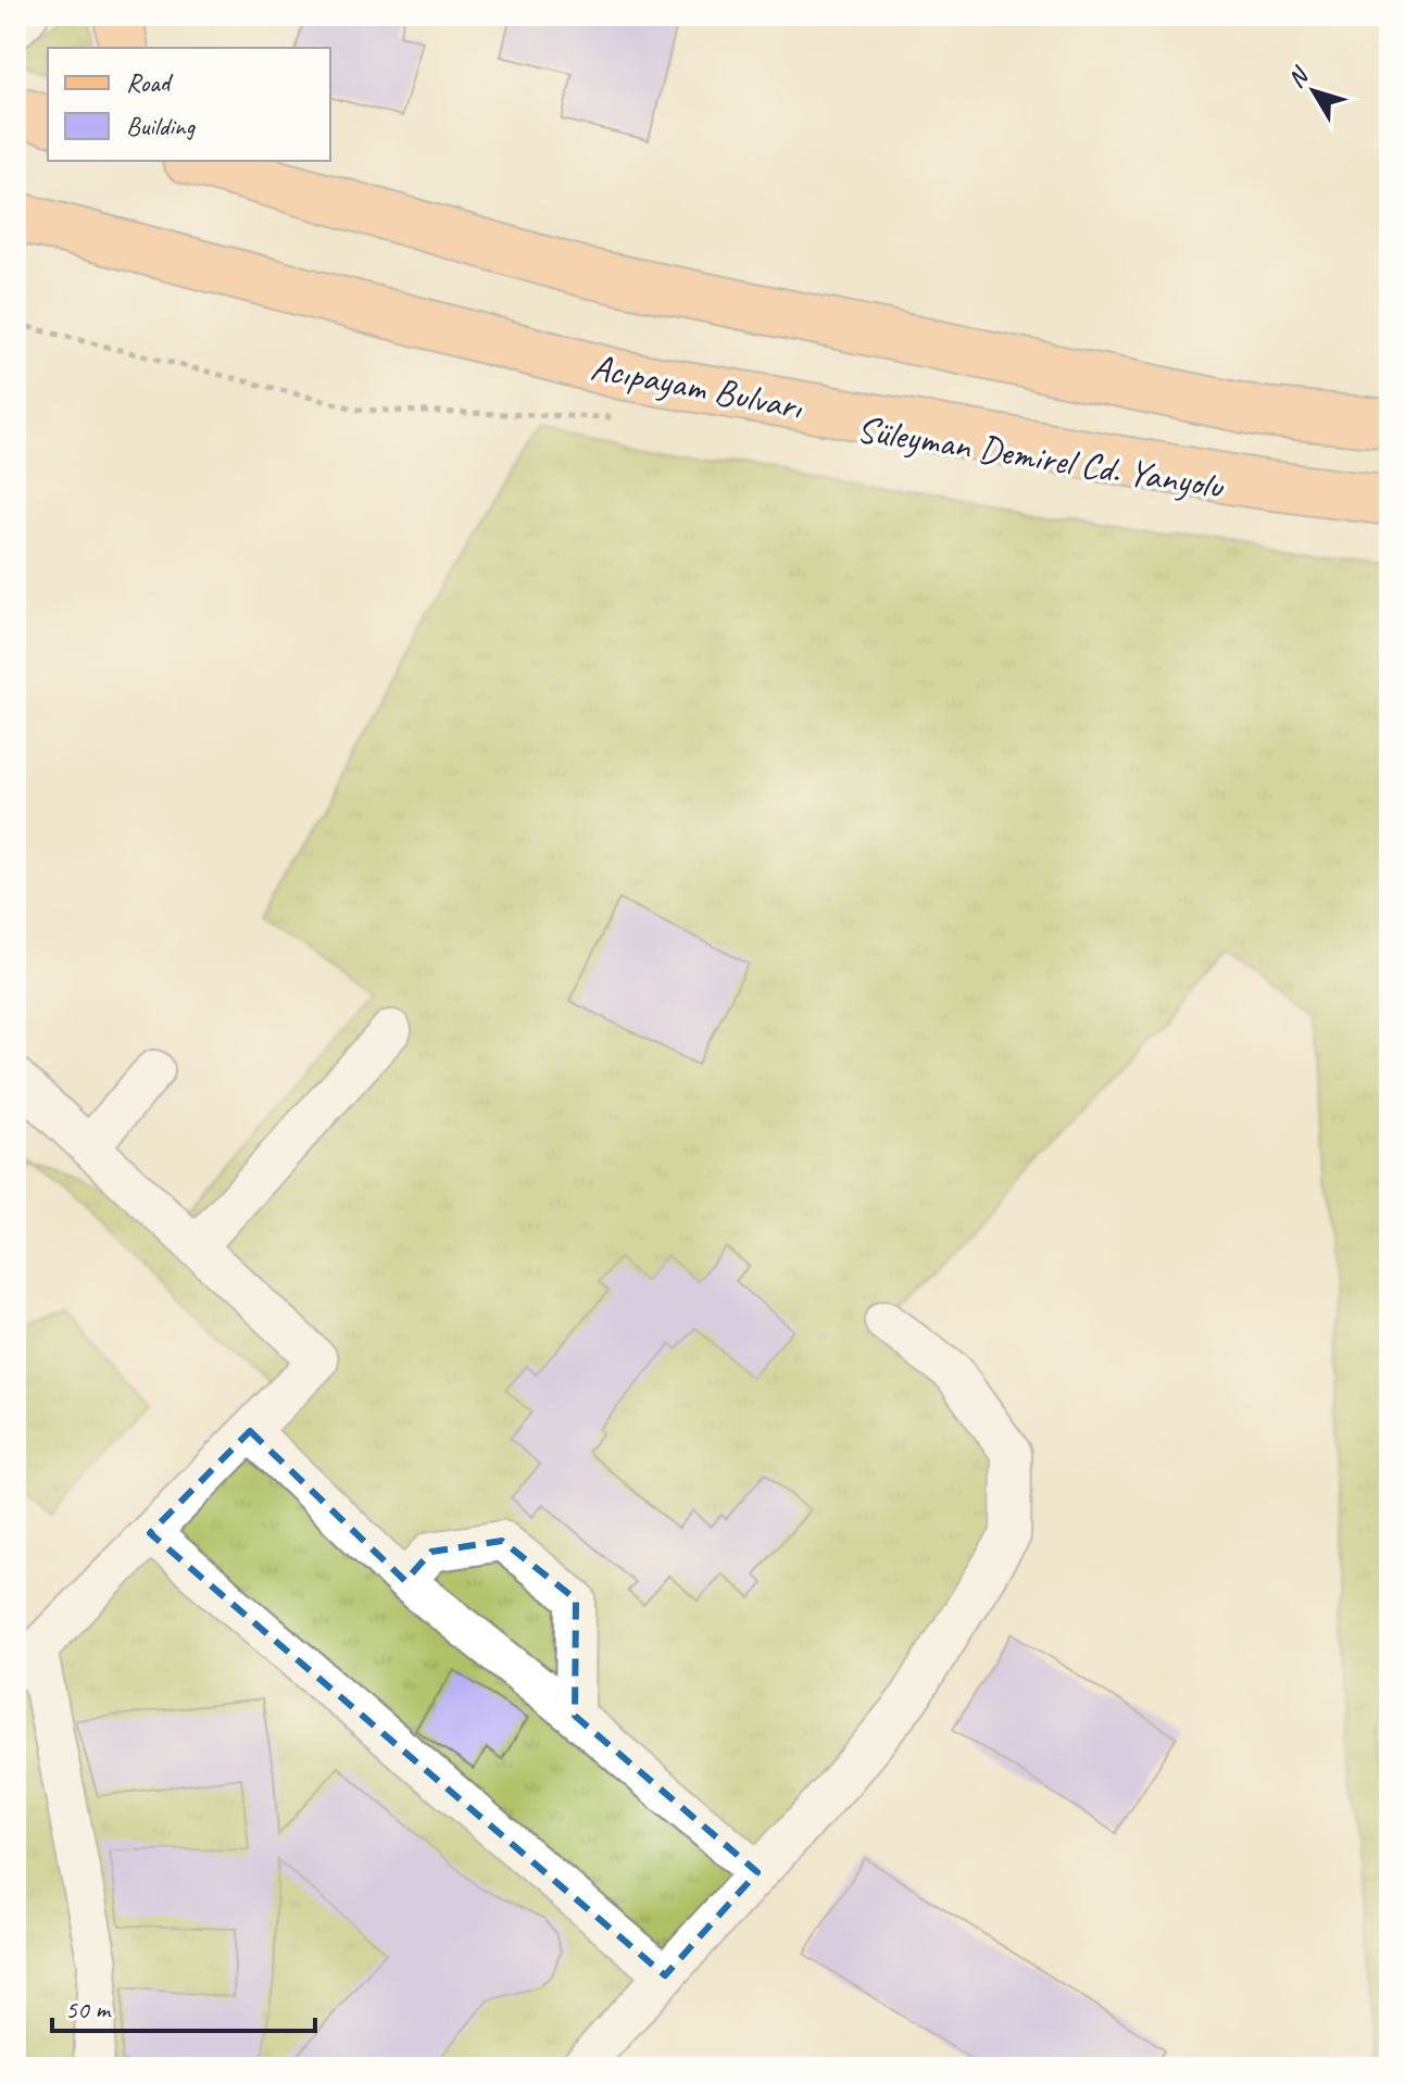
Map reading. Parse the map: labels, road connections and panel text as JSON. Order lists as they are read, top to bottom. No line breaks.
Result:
{"streets":{"main road":["Acıpayam Bulvarı"]},"legend":["Road","Building"],"scale_bar":"50 m","north":"top left"}
